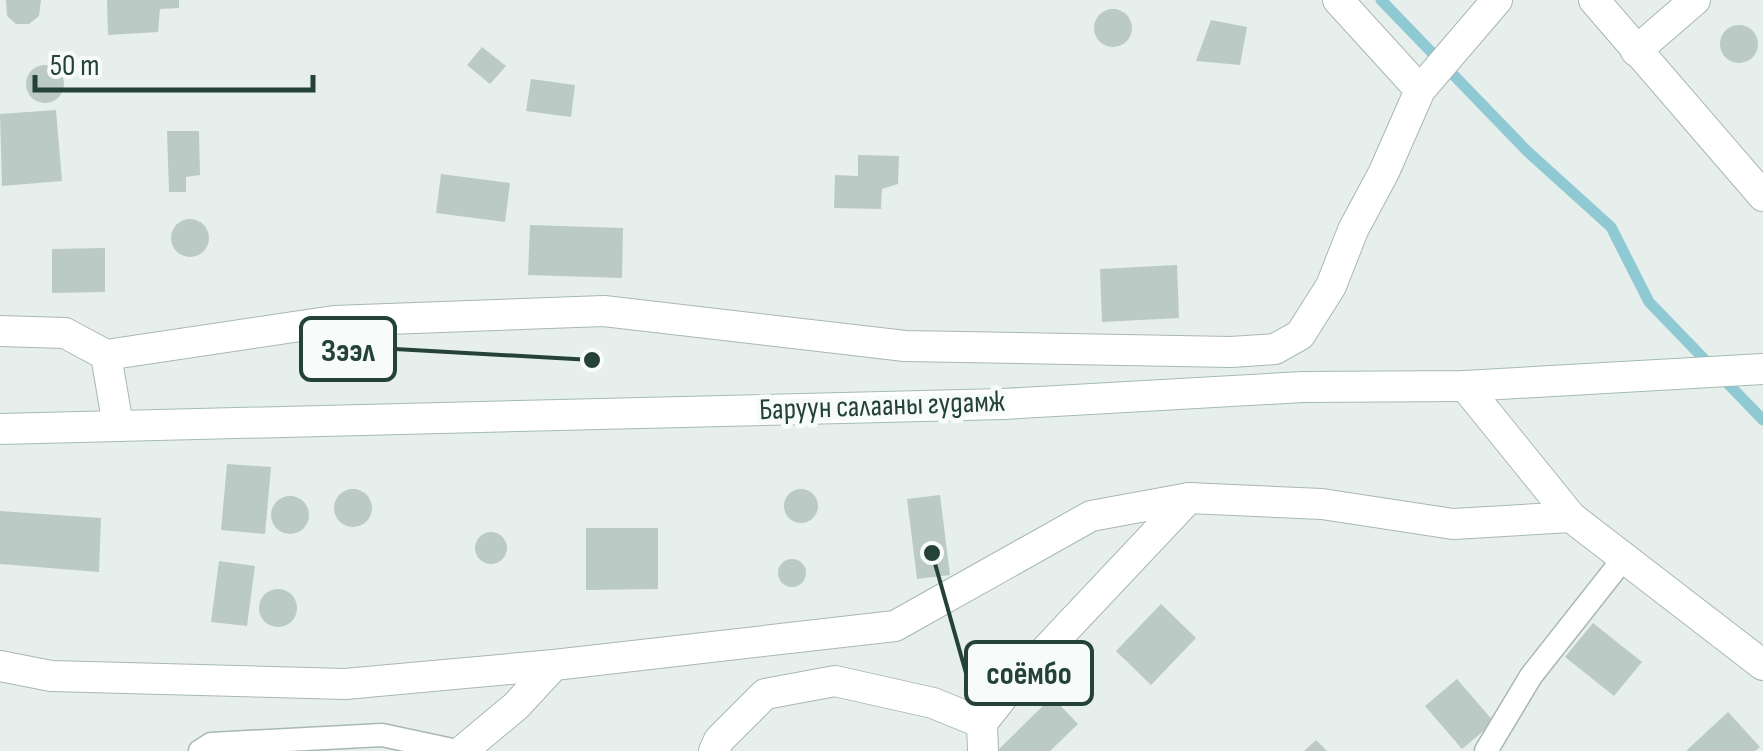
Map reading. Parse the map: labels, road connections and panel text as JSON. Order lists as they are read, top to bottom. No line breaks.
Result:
{"streets":{"street":["Баруун салааны гудамж"]},"places":["Зээл","соёмбо"],"scale_bar":"50 m"}
